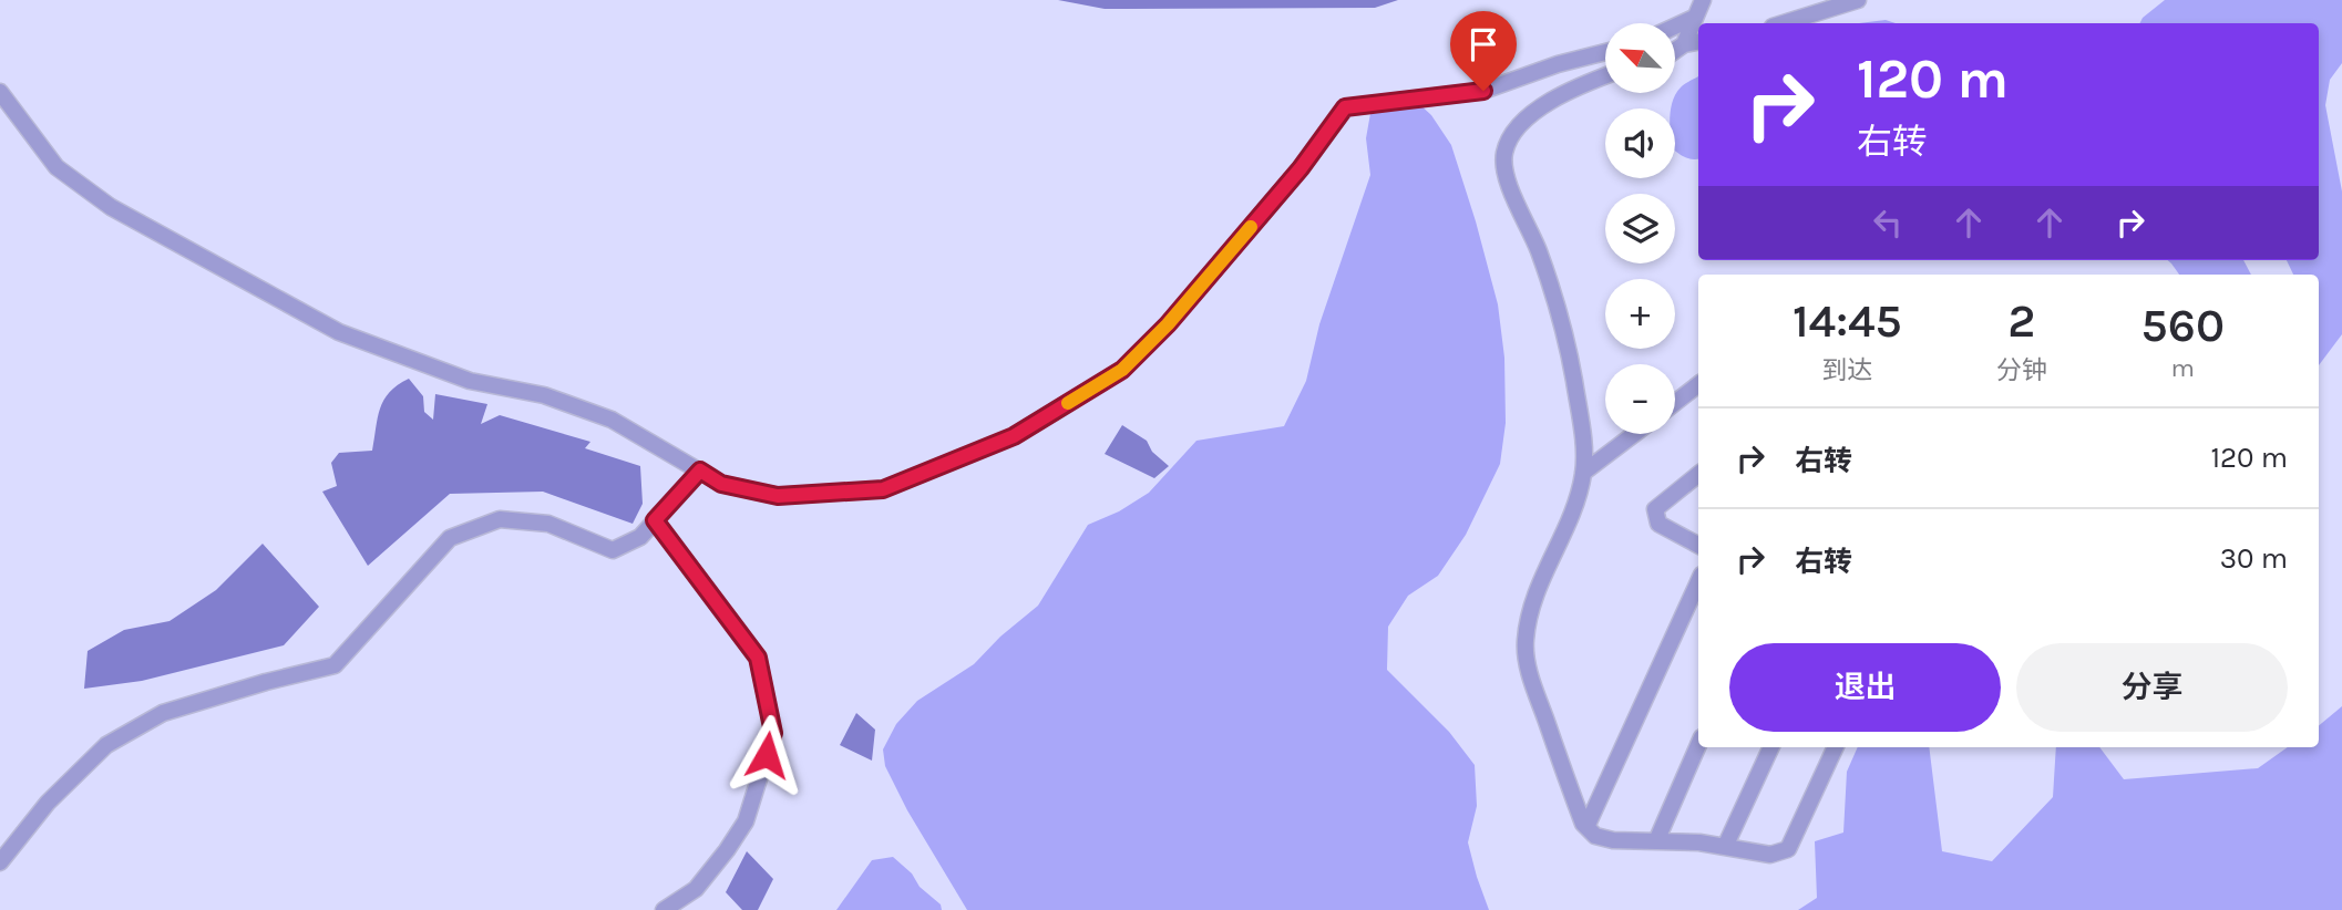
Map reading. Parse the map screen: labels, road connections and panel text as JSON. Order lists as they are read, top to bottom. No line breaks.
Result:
{"north":"top left","page":{"map_buttons":["+","−"],"turn":["120 m","右转"],"eta":["14:45","到达","2","分钟","560","m"],"list":[{"name":"右转","value":"120 m"},{"name":"右转","value":"30 m"}],"buttons":["退出","分享"]}}
